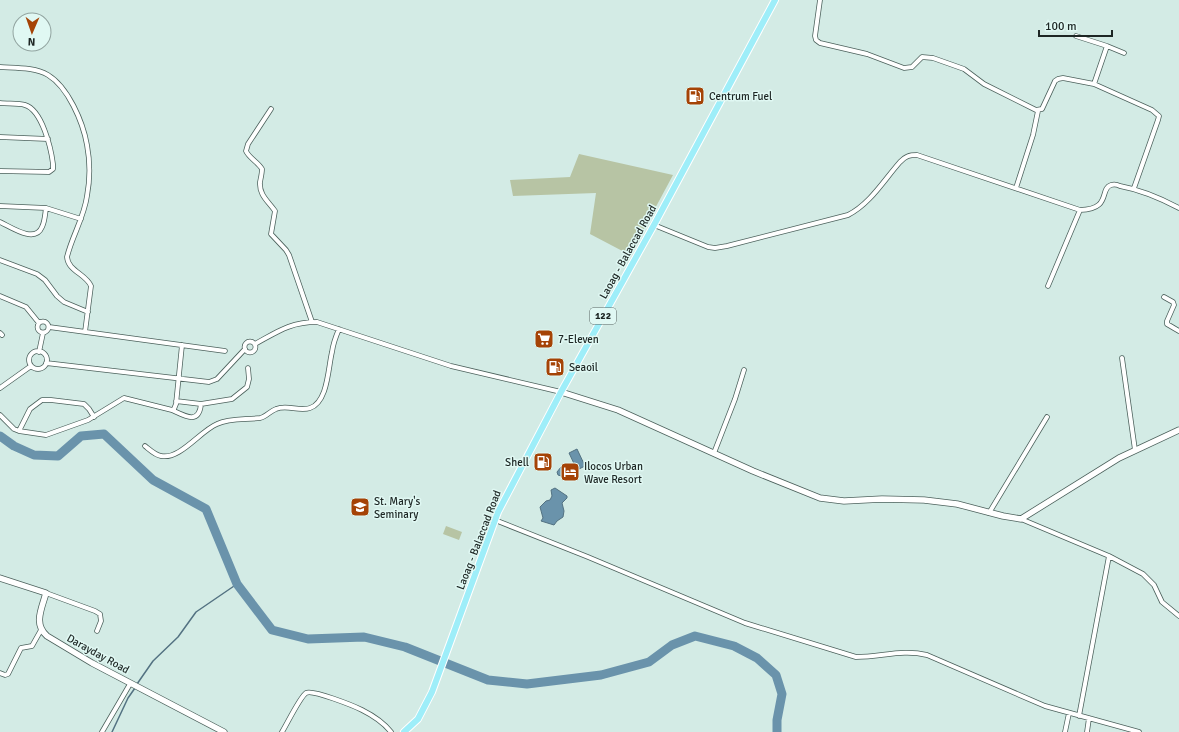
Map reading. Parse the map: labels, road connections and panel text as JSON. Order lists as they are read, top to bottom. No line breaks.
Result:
{"streets":{"main road":["Laoag - Balaccad Road","122"],"street":["Darayday Road"]},"places":{"fuel station":["Centrum Fuel","Seaoil","Shell"],"supermarket":["7-Eleven"],"hotel":["Ilocos Urban Wave Resort"],"school or university":["St. Mary's Seminary"]},"scale_bar":"100 m","north":"bottom"}
